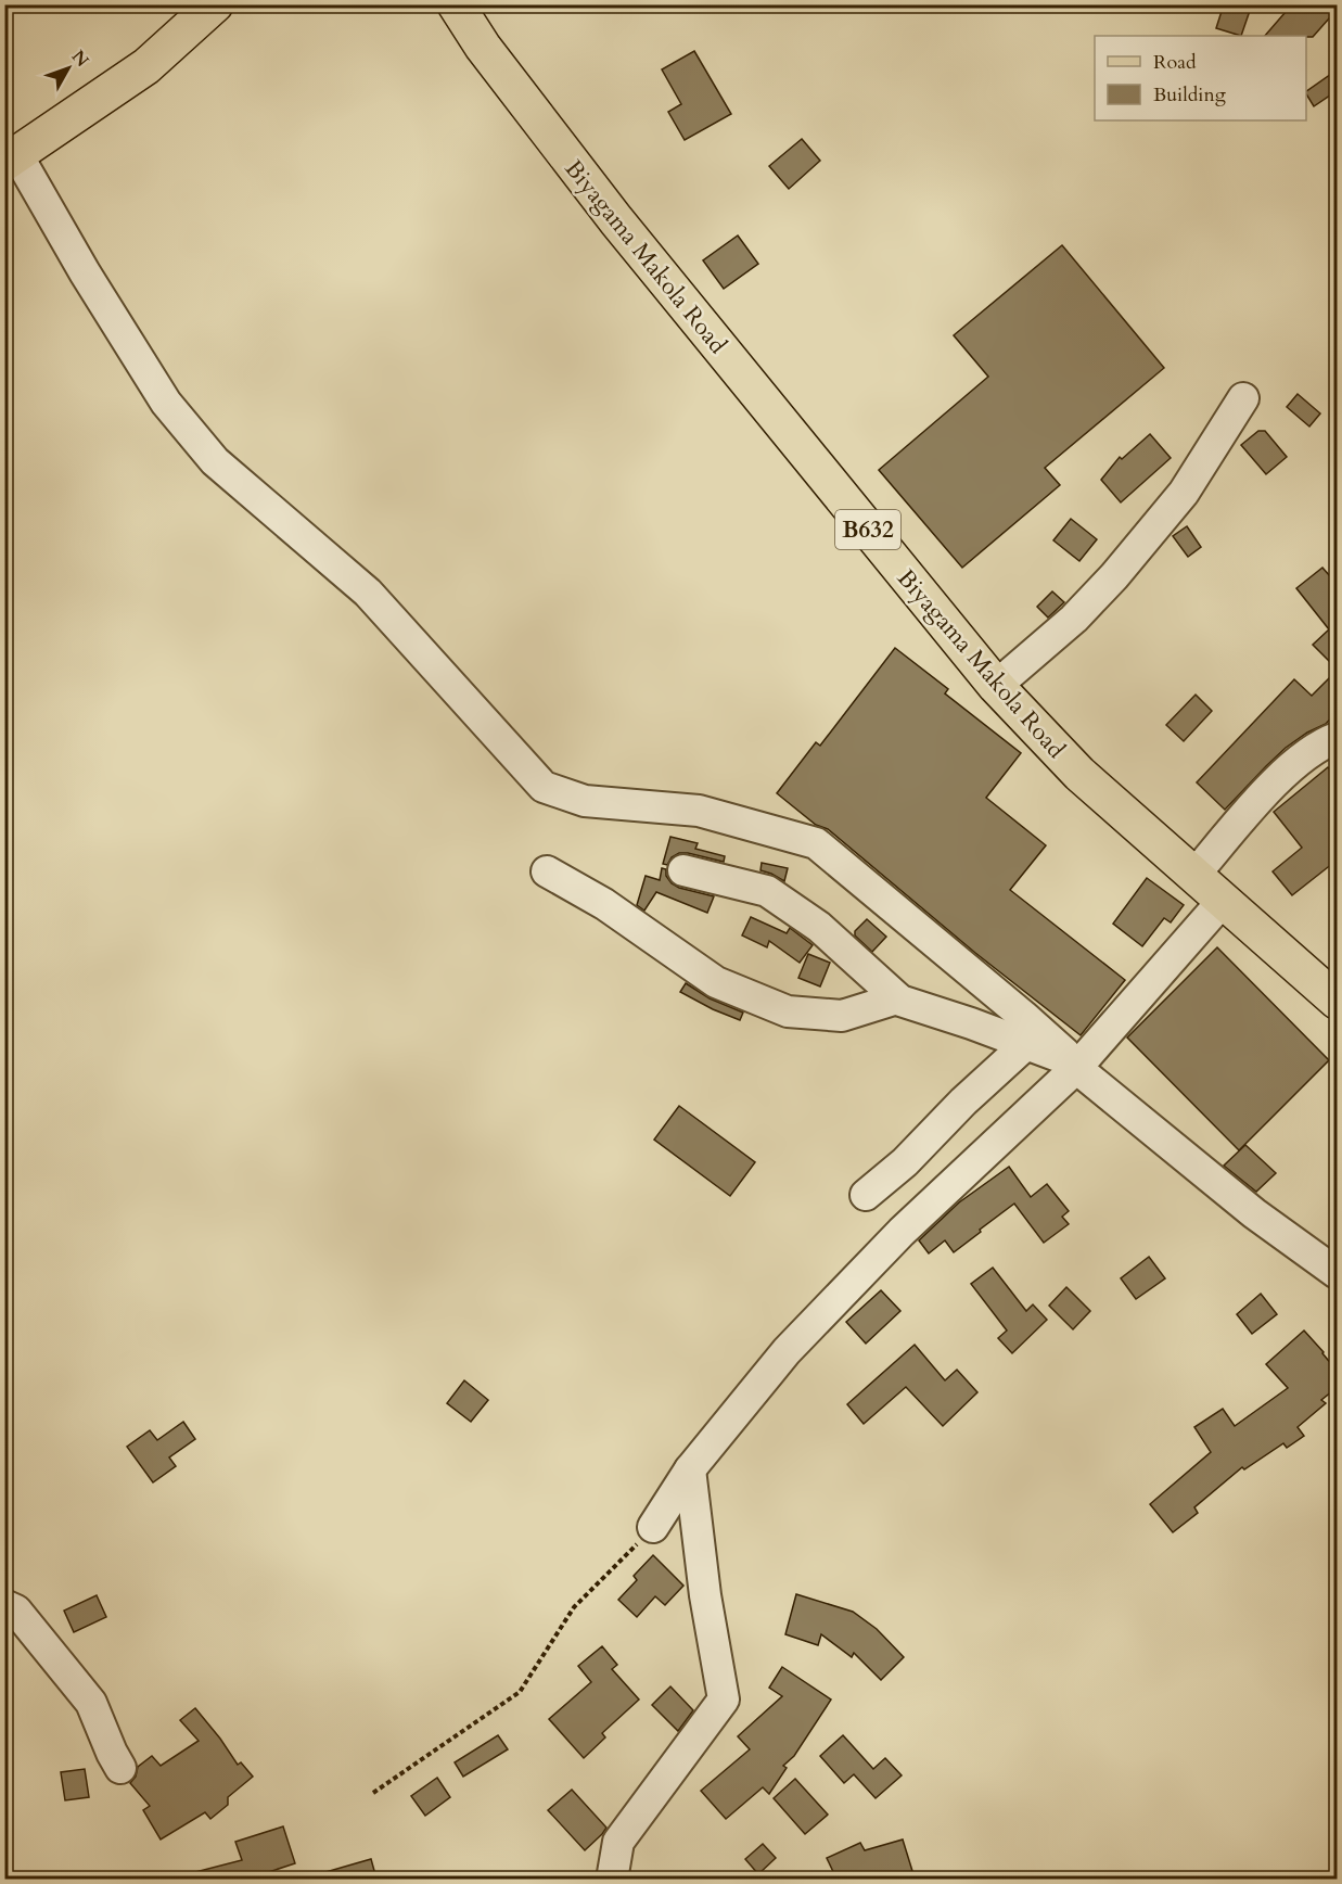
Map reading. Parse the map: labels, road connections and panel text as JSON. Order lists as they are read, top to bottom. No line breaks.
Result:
{"streets":{"main road":["Biyagama Makola Road","B632"]},"legend":["Road","Building"],"north":"top right"}
